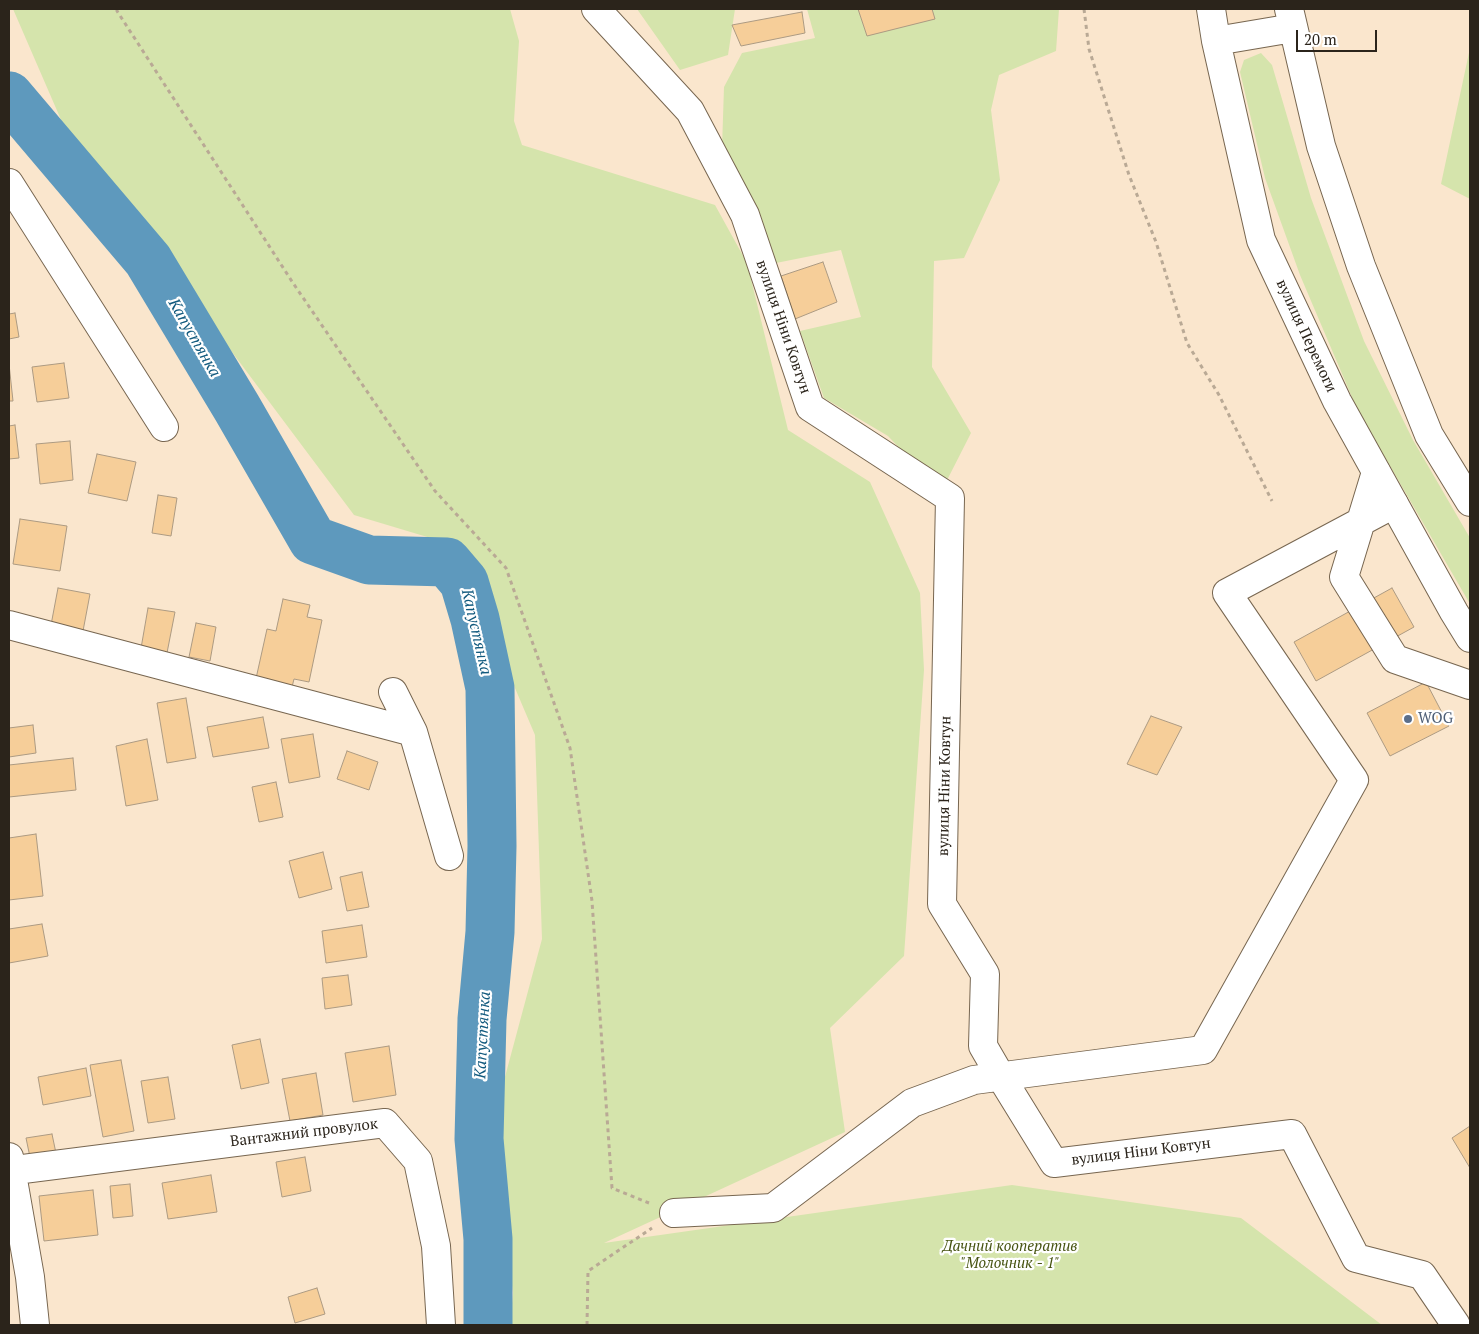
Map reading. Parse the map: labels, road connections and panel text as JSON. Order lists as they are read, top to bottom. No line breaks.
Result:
{"streets":{"street":["вулиця Ніни Ковтун","вулиця Перемоги","Вантажний провулок"]},"water":["Капустянка"],"parks":["Дачний кооператив \"Молочник - 1\""],"places":["WOG"],"scale_bar":"20 m"}
